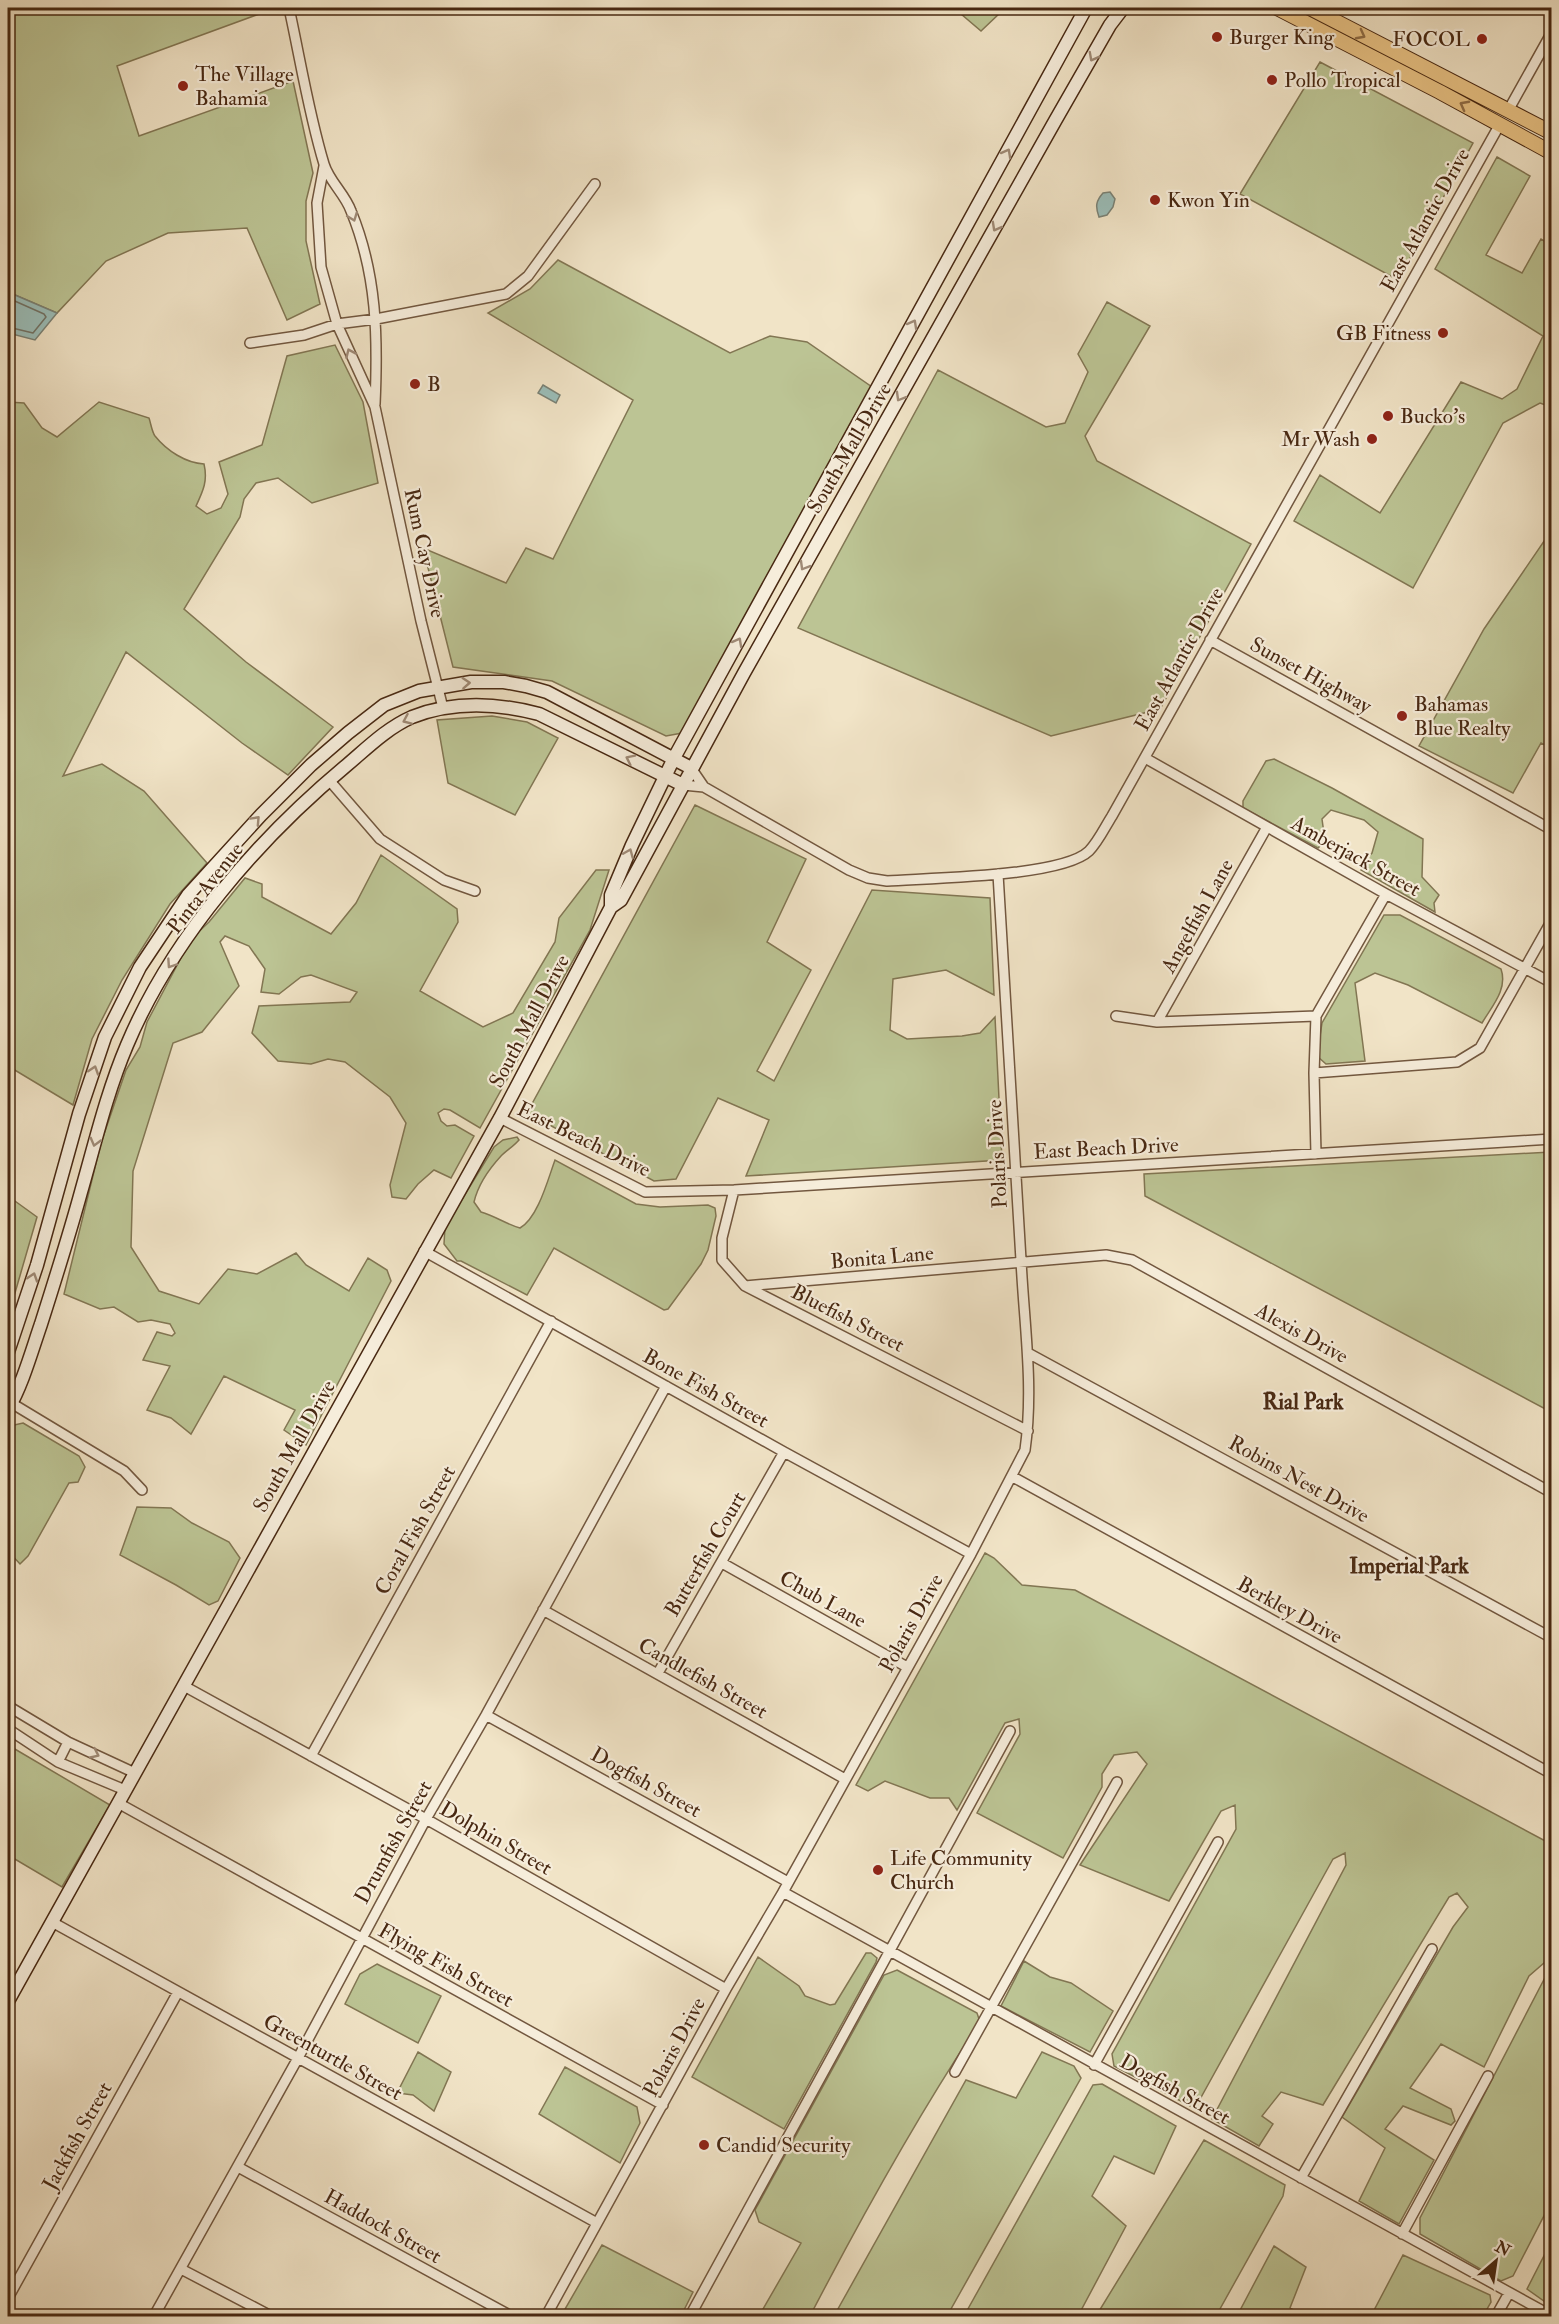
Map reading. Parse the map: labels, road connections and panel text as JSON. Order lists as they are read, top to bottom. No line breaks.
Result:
{"streets":{"street":["East Atlantic Drive","South Mall Drive","Rum Cay Drive","Sunset Highway","Amberjack Street","Pinta Avenue","Angelfish Lane","East Beach Drive","Polaris Drive","Bonita Lane","Bluefish Street","Alexis Drive","Bone Fish Street","Robins Nest Drive","Coral Fish Street","Butterfish Court","Chub Lane","Berkley Drive","Candlefish Street","Dogfish Street","Dolphin Street","Drumfish Street","Flying Fish Street","Greenturtle Street","Jackfish Street","Haddock Street"]},"crossings":[["East Atlantic Drive","South Mall Drive"],["East Atlantic Drive","Sunset Highway"],["East Atlantic Drive","Amberjack Street"],["East Atlantic Drive","Pinta Avenue"],["East Atlantic Drive","Polaris Drive"],["South Mall Drive","Pinta Avenue"],["South Mall Drive","East Beach Drive"],["South Mall Drive","Bone Fish Street"],["South Mall Drive","Dolphin Street"],["South Mall Drive","Flying Fish Street"],["South Mall Drive","Greenturtle Street"],["Rum Cay Drive","Pinta Avenue"],["Amberjack Street","Angelfish Lane"],["East Beach Drive","Polaris Drive"],["East Beach Drive","Bluefish Street"],["Polaris Drive","Bonita Lane"],["Polaris Drive","Bluefish Street"],["Polaris Drive","Alexis Drive"],["Polaris Drive","Bone Fish Street"],["Polaris Drive","Robins Nest Drive"],["Polaris Drive","Chub Lane"],["Polaris Drive","Berkley Drive"],["Polaris Drive","Candlefish Street"],["Polaris Drive","Dogfish Street"],["Polaris Drive","Dolphin Street"],["Polaris Drive","Flying Fish Street"],["Polaris Drive","Greenturtle Street"],["Bonita Lane","Bluefish Street"],["Bonita Lane","Alexis Drive"],["Bone Fish Street","Coral Fish Street"],["Bone Fish Street","Butterfish Court"],["Bone Fish Street","Drumfish Street"],["Coral Fish Street","Dolphin Street"],["Butterfish Court","Chub Lane"],["Butterfish Court","Candlefish Street"],["Candlefish Street","Drumfish Street"],["Dogfish Street","Drumfish Street"],["Dolphin Street","Drumfish Street"],["Drumfish Street","Flying Fish Street"],["Drumfish Street","Greenturtle Street"],["Drumfish Street","Haddock Street"],["Greenturtle Street","Jackfish Street"]],"districts":["Rial Park","Imperial Park"],"places":["Burger King","FOCOL","Pollo Tropical","The Village Bahamia","Kwon Yin","GB Fitness","B","Bucko's","Mr Wash","Bahamas Blue Realty","Life Community Church","Candid Security"],"north":"top right"}
